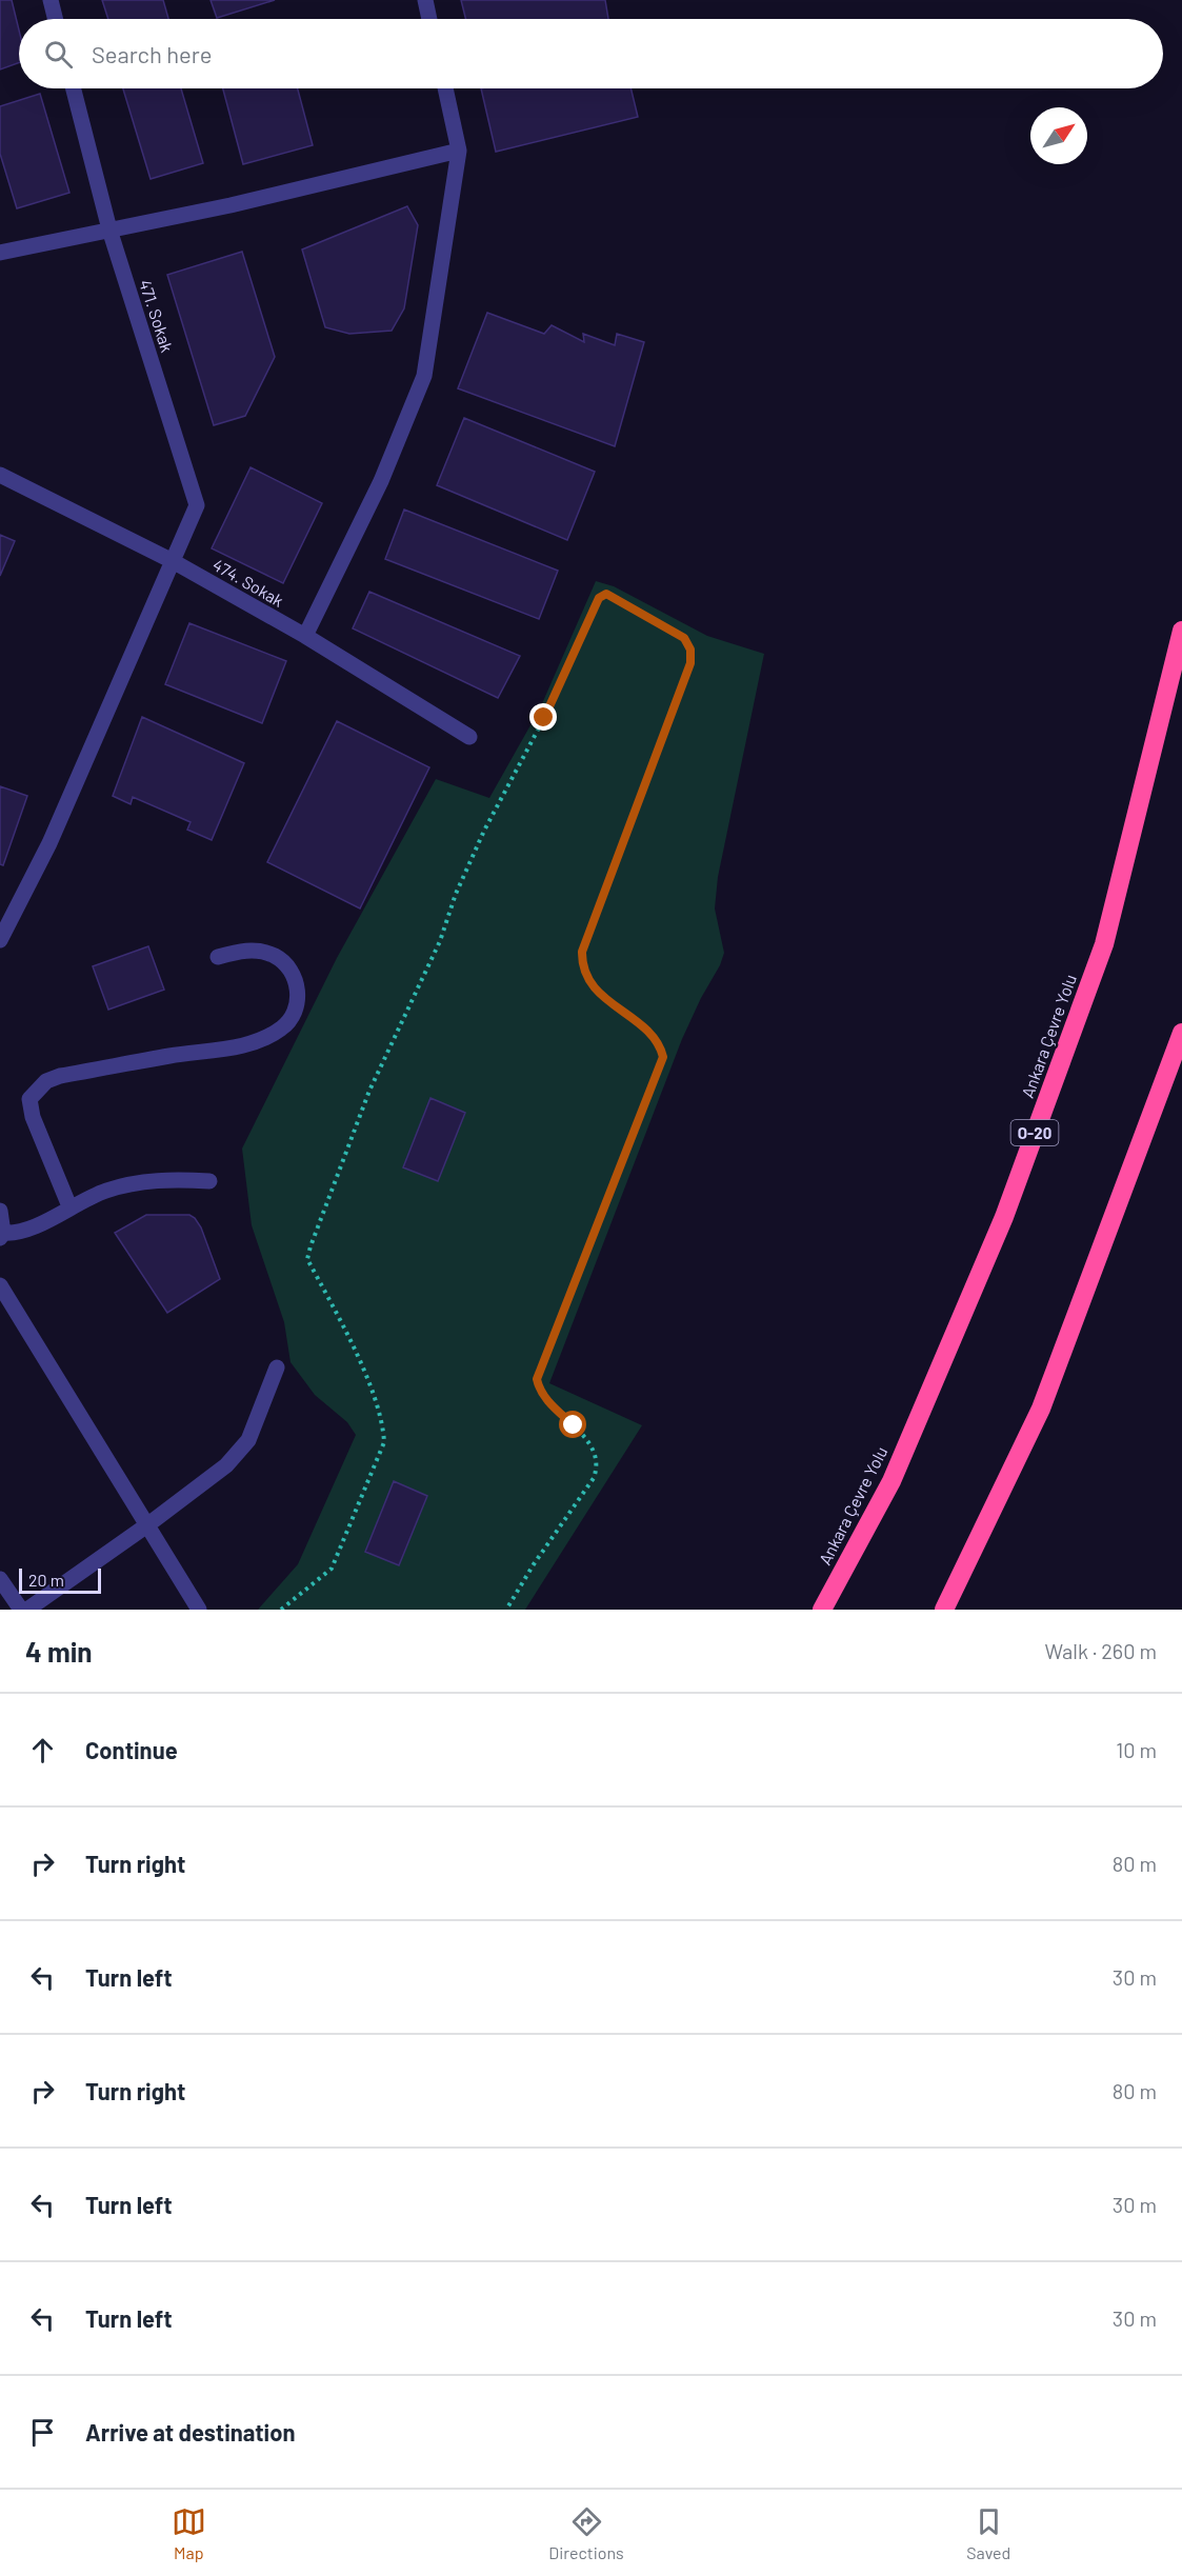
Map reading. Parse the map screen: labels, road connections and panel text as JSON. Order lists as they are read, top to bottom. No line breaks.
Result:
{"streets":{"highway":["Ankara Çevre Yolu","O-20"],"street":["471. Sokak","474. Sokak"]},"crossings":[["471. Sokak","474. Sokak"]],"scale_bar":"20 m","north":"top right","page":{"search":"Search here","scale":"20 m","heading":["4 min","Walk · 260 m"],"list":[["Continue","10 m"],["Turn right","80 m"],["Turn left","30 m"],["Turn right","80 m"],["Turn left","30 m"],["Turn left","30 m"],"Arrive at destination"],"nav":["Map","Directions","Saved"]}}
